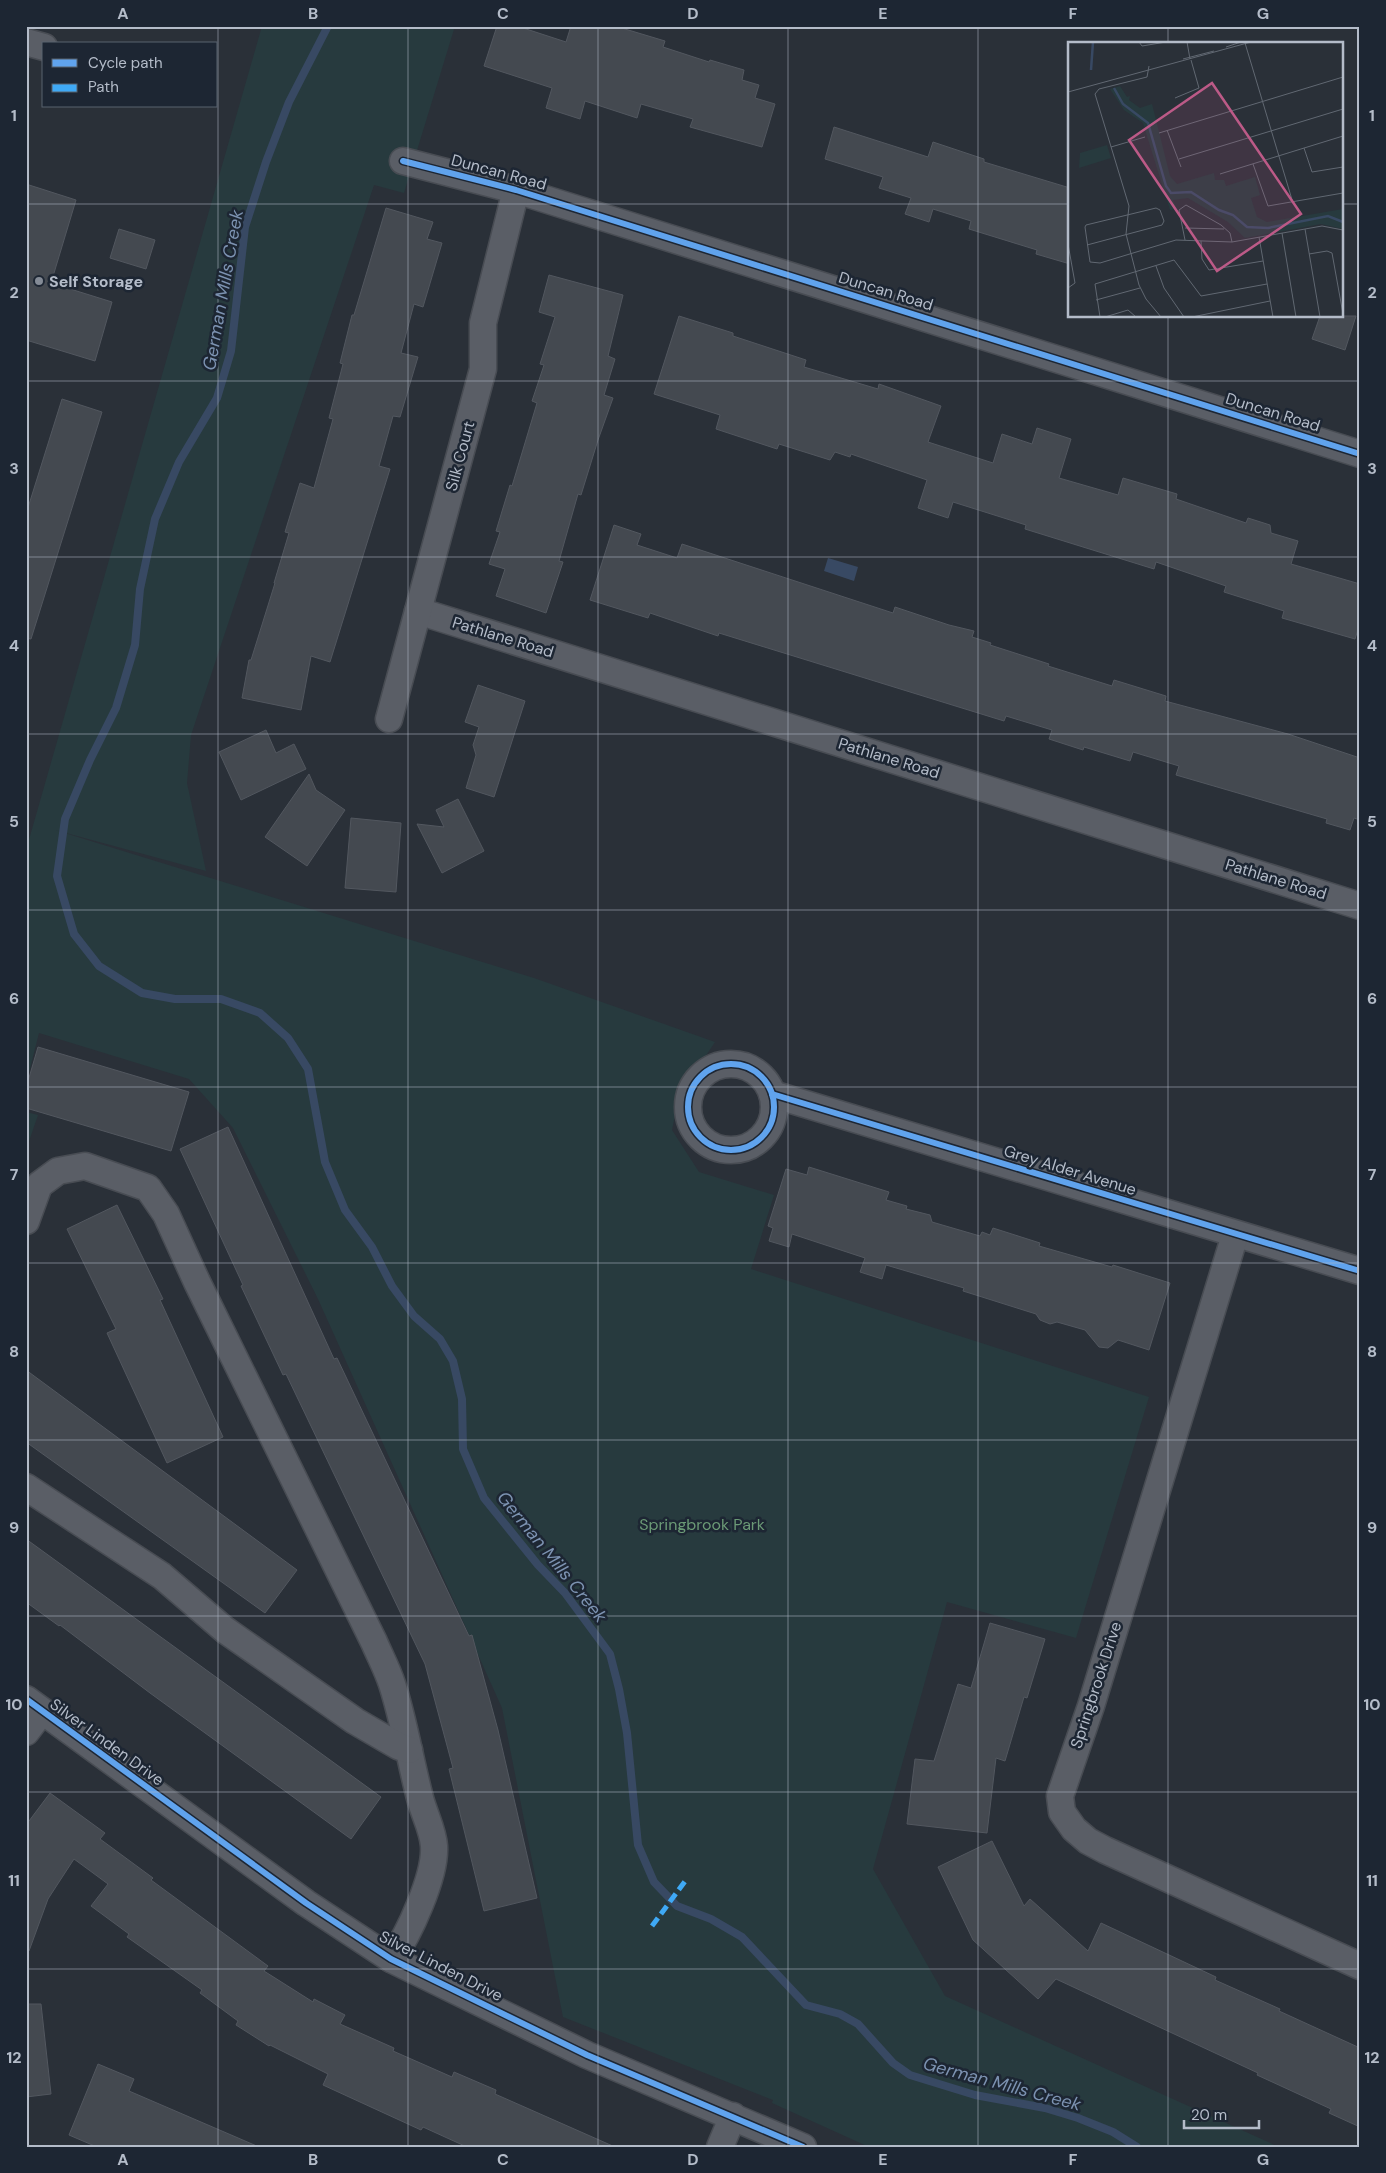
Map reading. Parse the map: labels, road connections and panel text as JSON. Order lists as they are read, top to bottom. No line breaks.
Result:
{"streets":{"street":["Duncan Road","Silk Court","Pathlane Road","Grey Alder Avenue","Springbrook Drive","Silver Linden Drive"]},"crossings":[["Duncan Road","Silk Court"],["Silk Court","Pathlane Road"],["Grey Alder Avenue","Springbrook Drive"]],"water":["German Mills Creek"],"parks":["Springbrook Park"],"places":["Self Storage"],"legend":["Cycle path","Path"],"scale_bar":"20 m","grid":{"columns":["A","B","C","D","E","F","G"],"rows":["1","2","3","4","5","6","7","8","9","10","11","12"]}}
